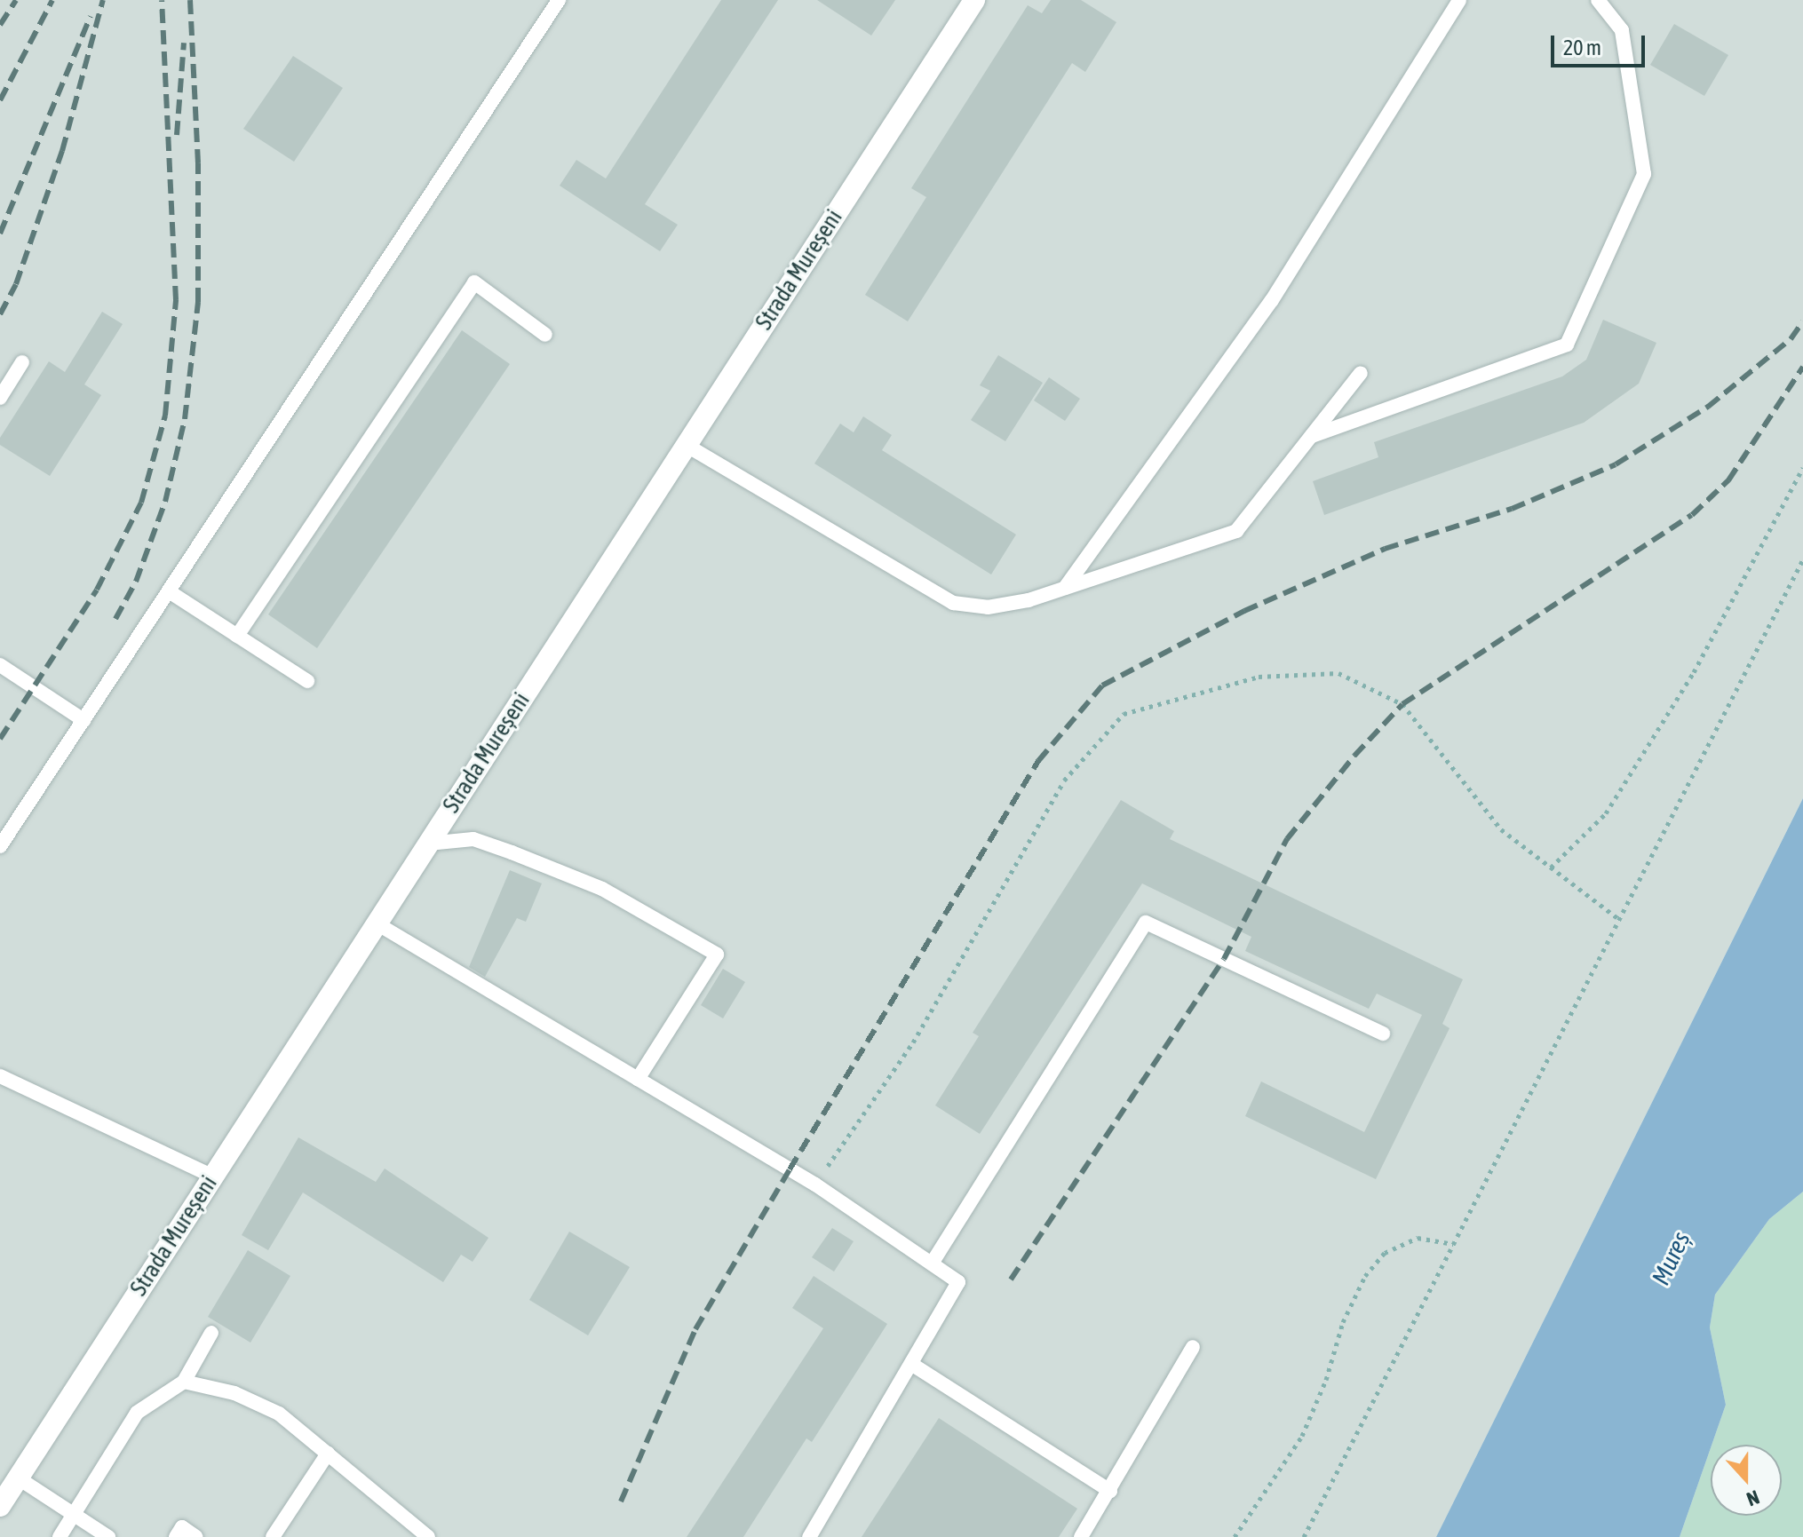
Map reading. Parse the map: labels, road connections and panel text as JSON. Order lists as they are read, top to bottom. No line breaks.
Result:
{"streets":{"street":["Strada Mureșeni"]},"water":["Mureș"],"scale_bar":"20 m","north":"bottom"}
